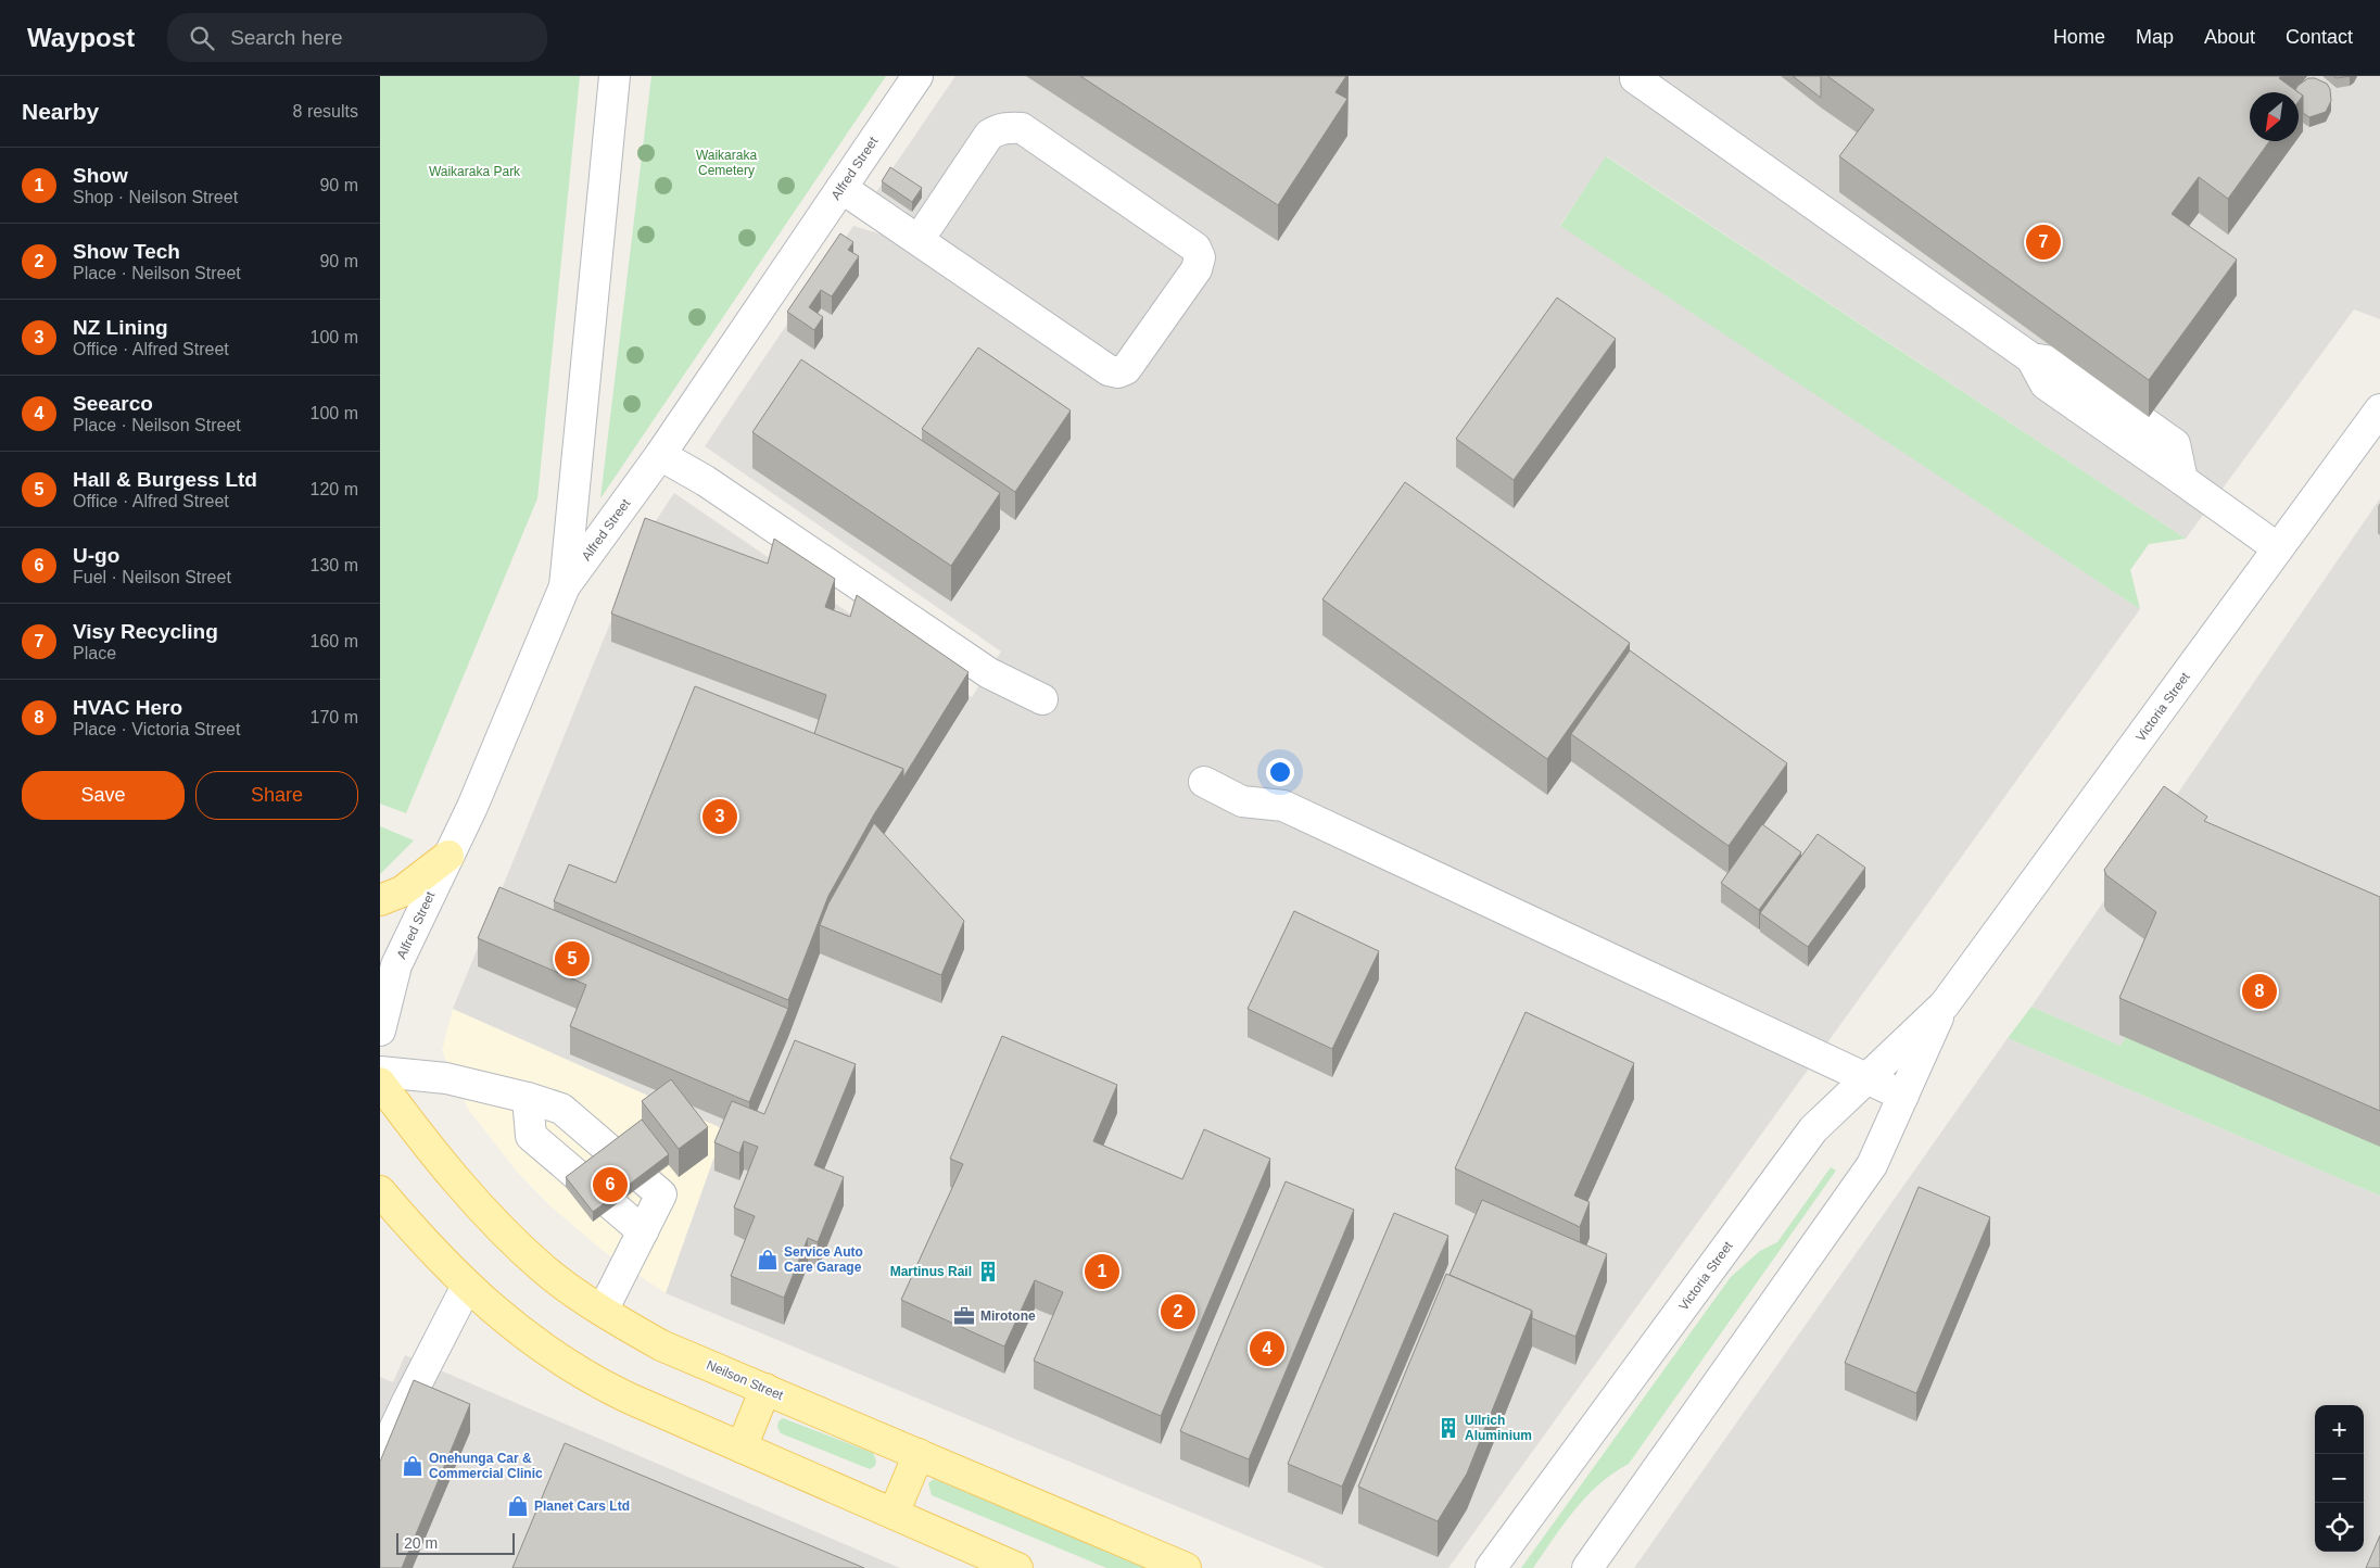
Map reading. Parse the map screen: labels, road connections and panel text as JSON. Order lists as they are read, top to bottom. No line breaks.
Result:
{"streets":{"main road":["Neilson Street"],"street":["Alfred Street","Victoria Street"]},"parks":["Waikaraka Cemetery","Waikaraka Park"],"places":{"shop":["Service Auto Care Garage","Onehunga Car & Commercial Clinic","Planet Cars Ltd"],"building":["Martinus Rail","Ullrich Aluminium"],"office":["Mirotone"]},"scale_bar":"20 m","north":"bottom left","page":{"header":"Waypost","search":"Search here","nav":["Home","Map","About","Contact"],"heading":["Nearby","8 results"],"list":[{"mark":"1","name":"Show","note":"Shop · Neilson Street","value":"90 m"},{"mark":"2","name":"Show Tech","note":"Place · Neilson Street","value":"90 m"},{"mark":"3","name":"NZ Lining","note":"Office · Alfred Street","value":"100 m"},{"mark":"4","name":"Seearco","note":"Place · Neilson Street","value":"100 m"},{"mark":"5","name":"Hall & Burgess Ltd","note":"Office · Alfred Street","value":"120 m"},{"mark":"6","name":"U-go","note":"Fuel · Neilson Street","value":"130 m"},{"mark":"7","name":"Visy Recycling","note":"Place","value":"160 m"},{"mark":"8","name":"HVAC Hero","note":"Place · Victoria Street","value":"170 m"}],"pins":["7","3","5","8","6","1","2","4"],"buttons":["Save","Share"],"map_buttons":["+","−"],"scale":"20 m"}}
